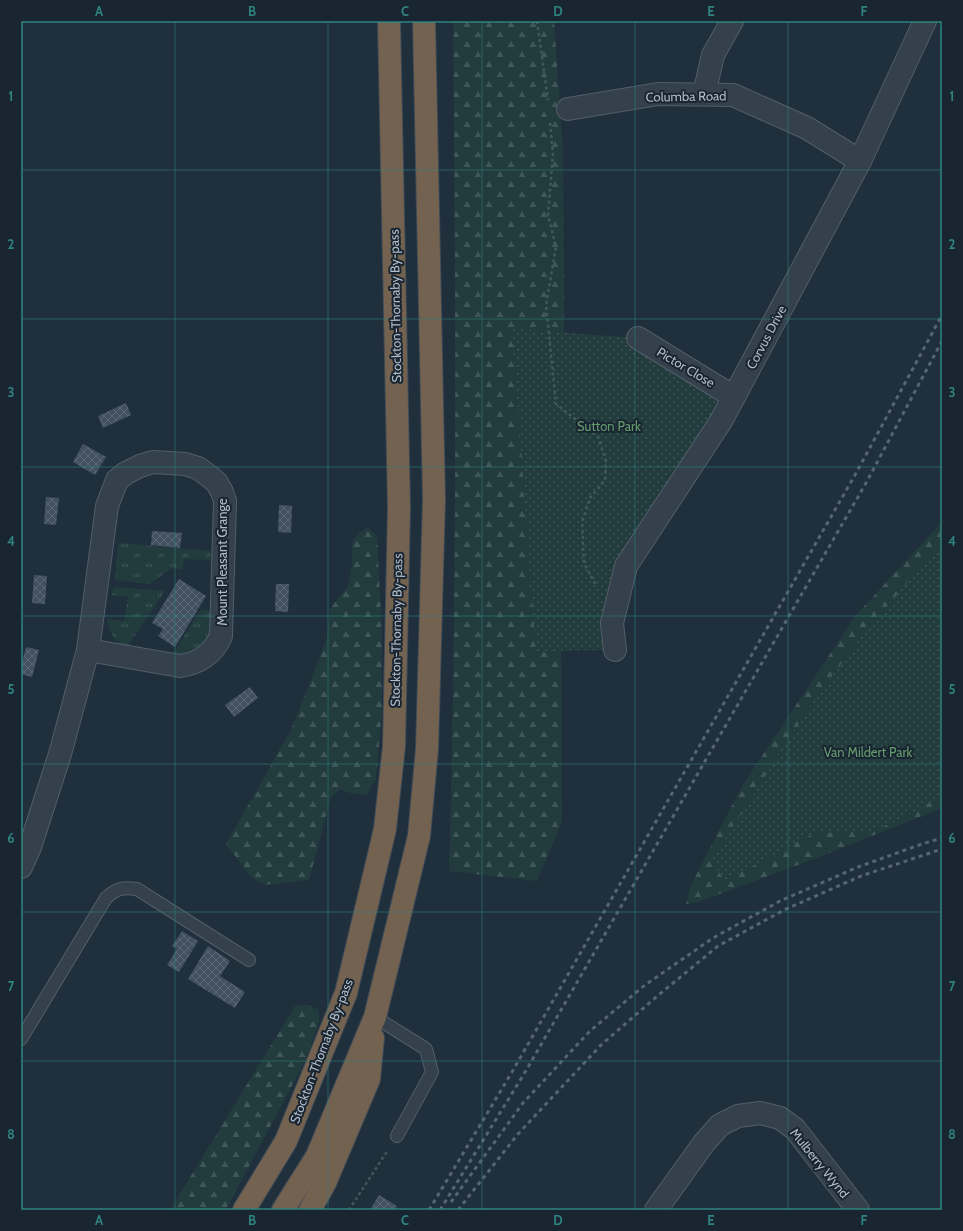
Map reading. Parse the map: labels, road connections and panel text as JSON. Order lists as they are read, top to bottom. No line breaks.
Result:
{"streets":{"highway":["Stockton-Thornaby By-pass"],"street":["Columba Road","Corvus Drive","Pictor Close","Mount Pleasant Grange","Mulberry Wynd"]},"crossings":[["Columba Road","Corvus Drive"],["Corvus Drive","Pictor Close"]],"parks":["Sutton Park","Van Mildert Park"],"grid":{"columns":["A","B","C","D","E","F"],"rows":["1","2","3","4","5","6","7","8"]}}
